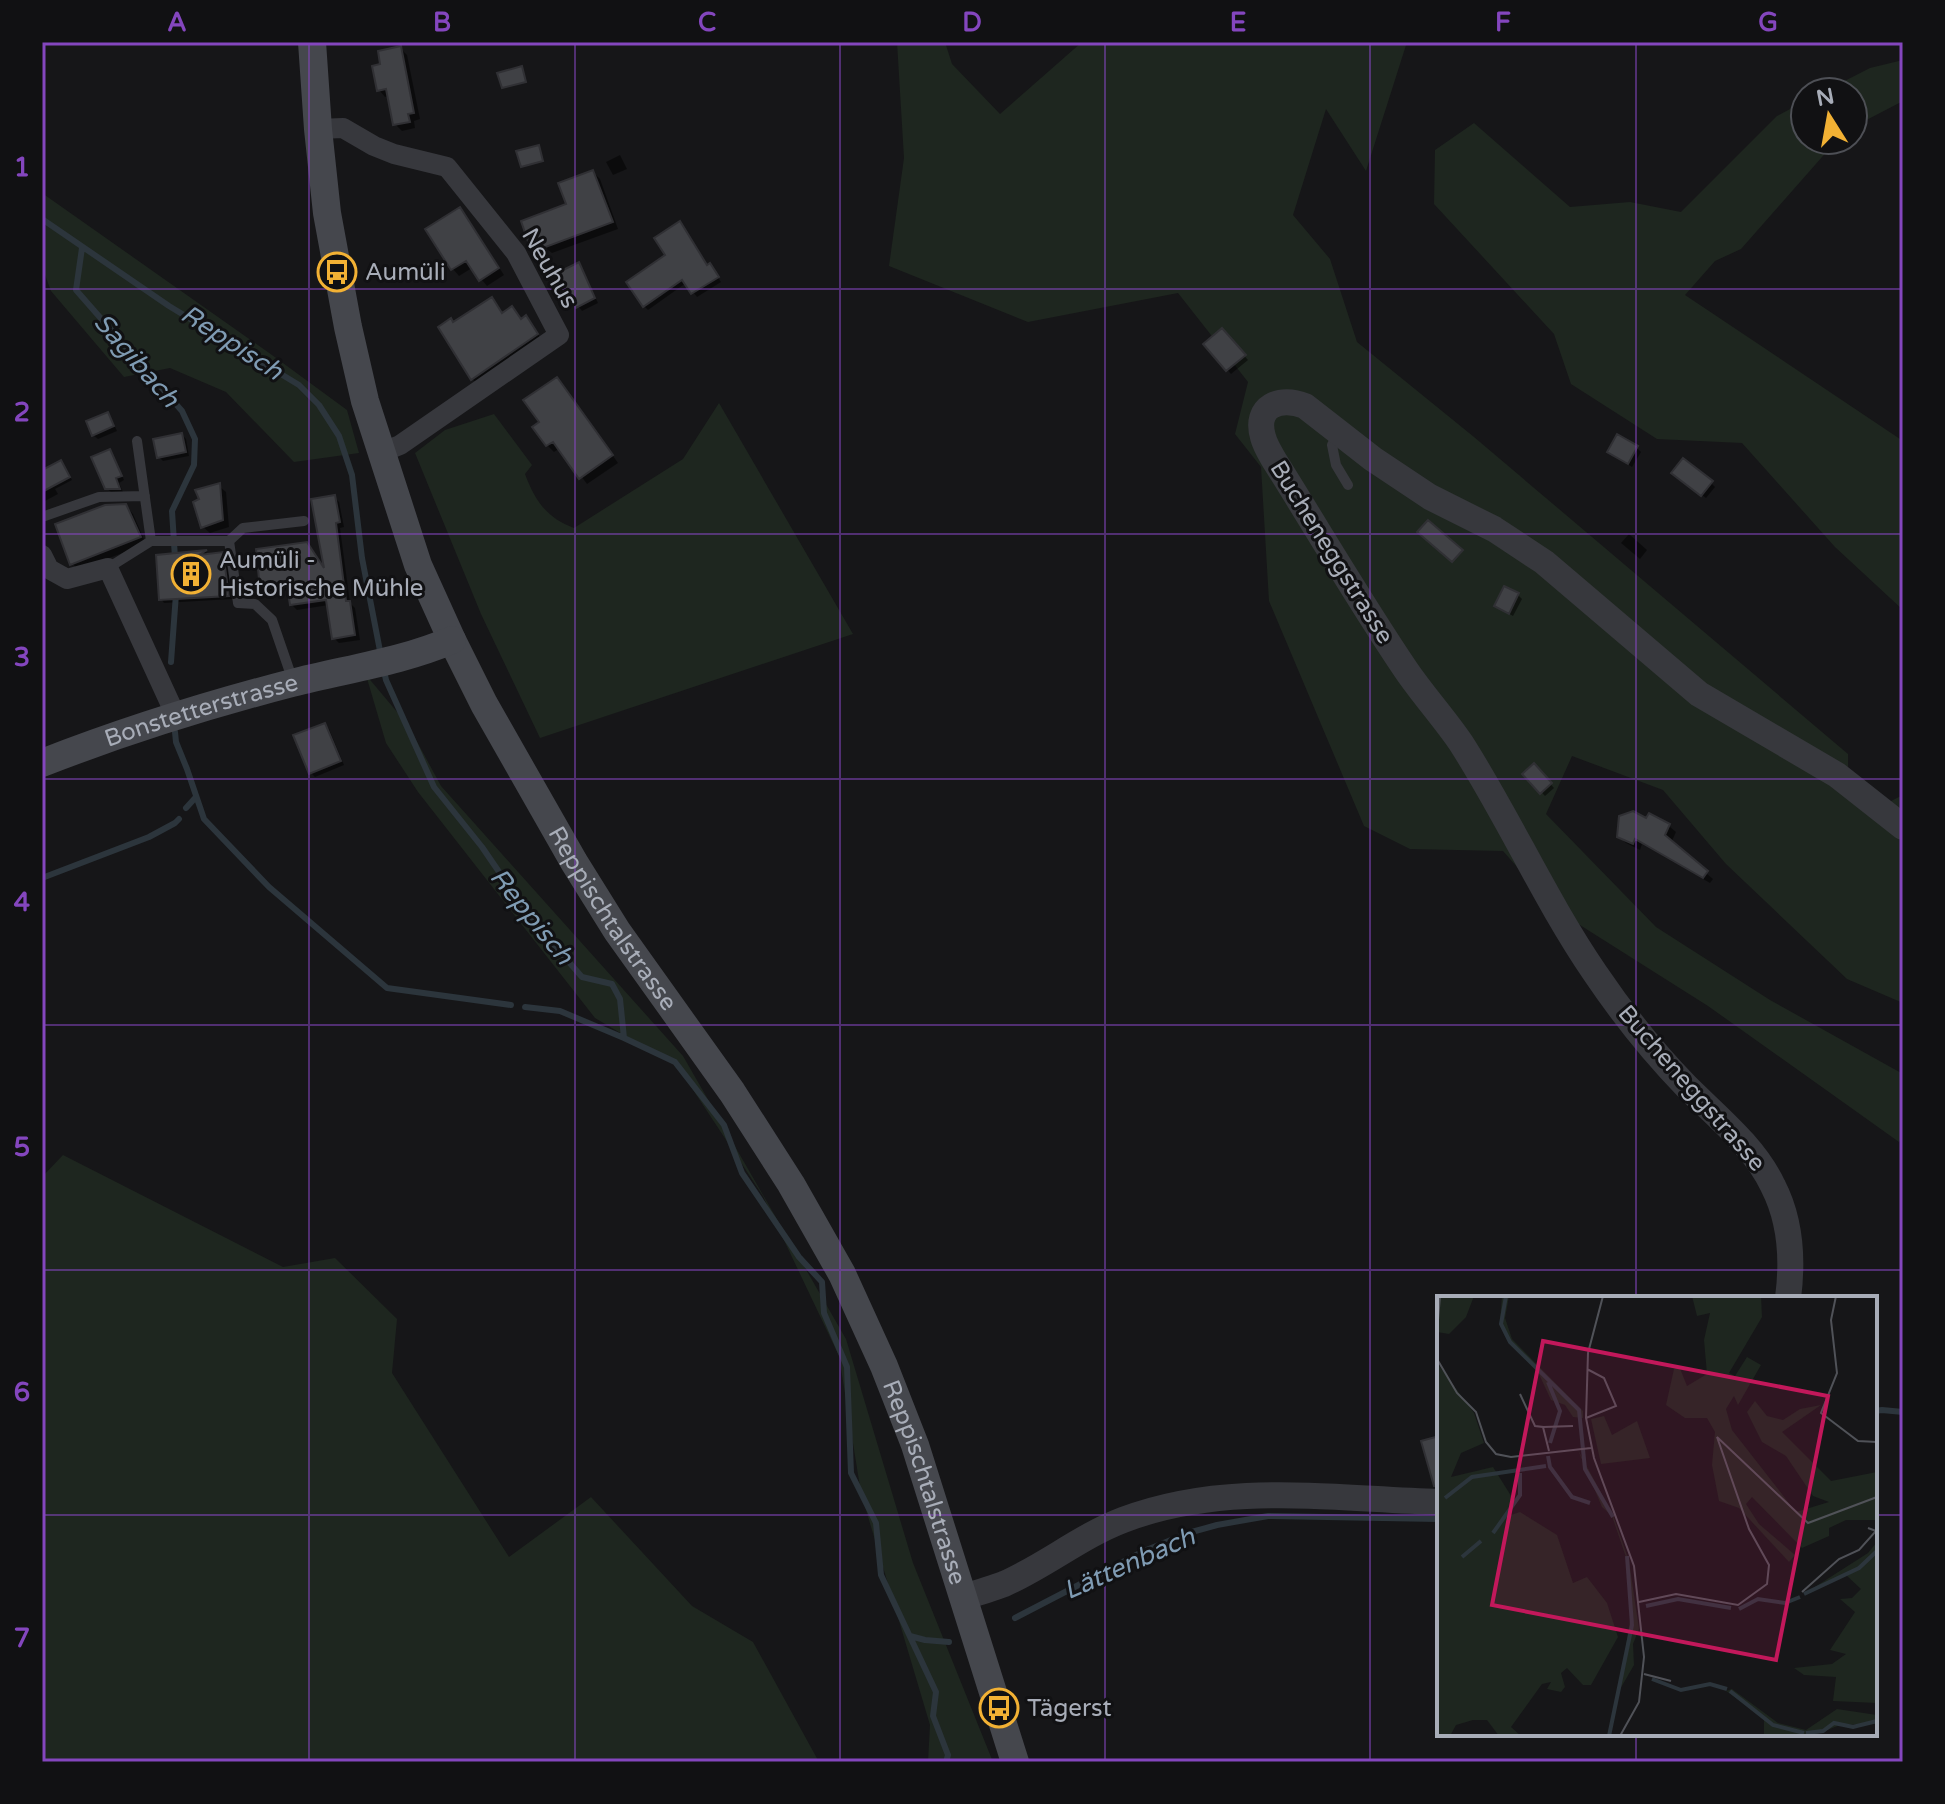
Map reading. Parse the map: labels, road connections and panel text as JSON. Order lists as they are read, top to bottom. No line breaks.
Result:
{"streets":{"main road":["Bonstetterstrasse","Reppischtalstrasse"],"street":["Neuhus","Bucheneggstrasse"]},"crossings":[["Neuhus","Reppischtalstrasse"],["Bonstetterstrasse","Reppischtalstrasse"]],"water":["Reppisch","Sagibach","Lättenbach"],"places":{"bus stop":["Aumüli","Tägerst"],"building":["Aumüli - Historische Mühle"]},"north":"top","grid":{"columns":["A","B","C","D","E","F","G"],"rows":["1","2","3","4","5","6","7"]}}
